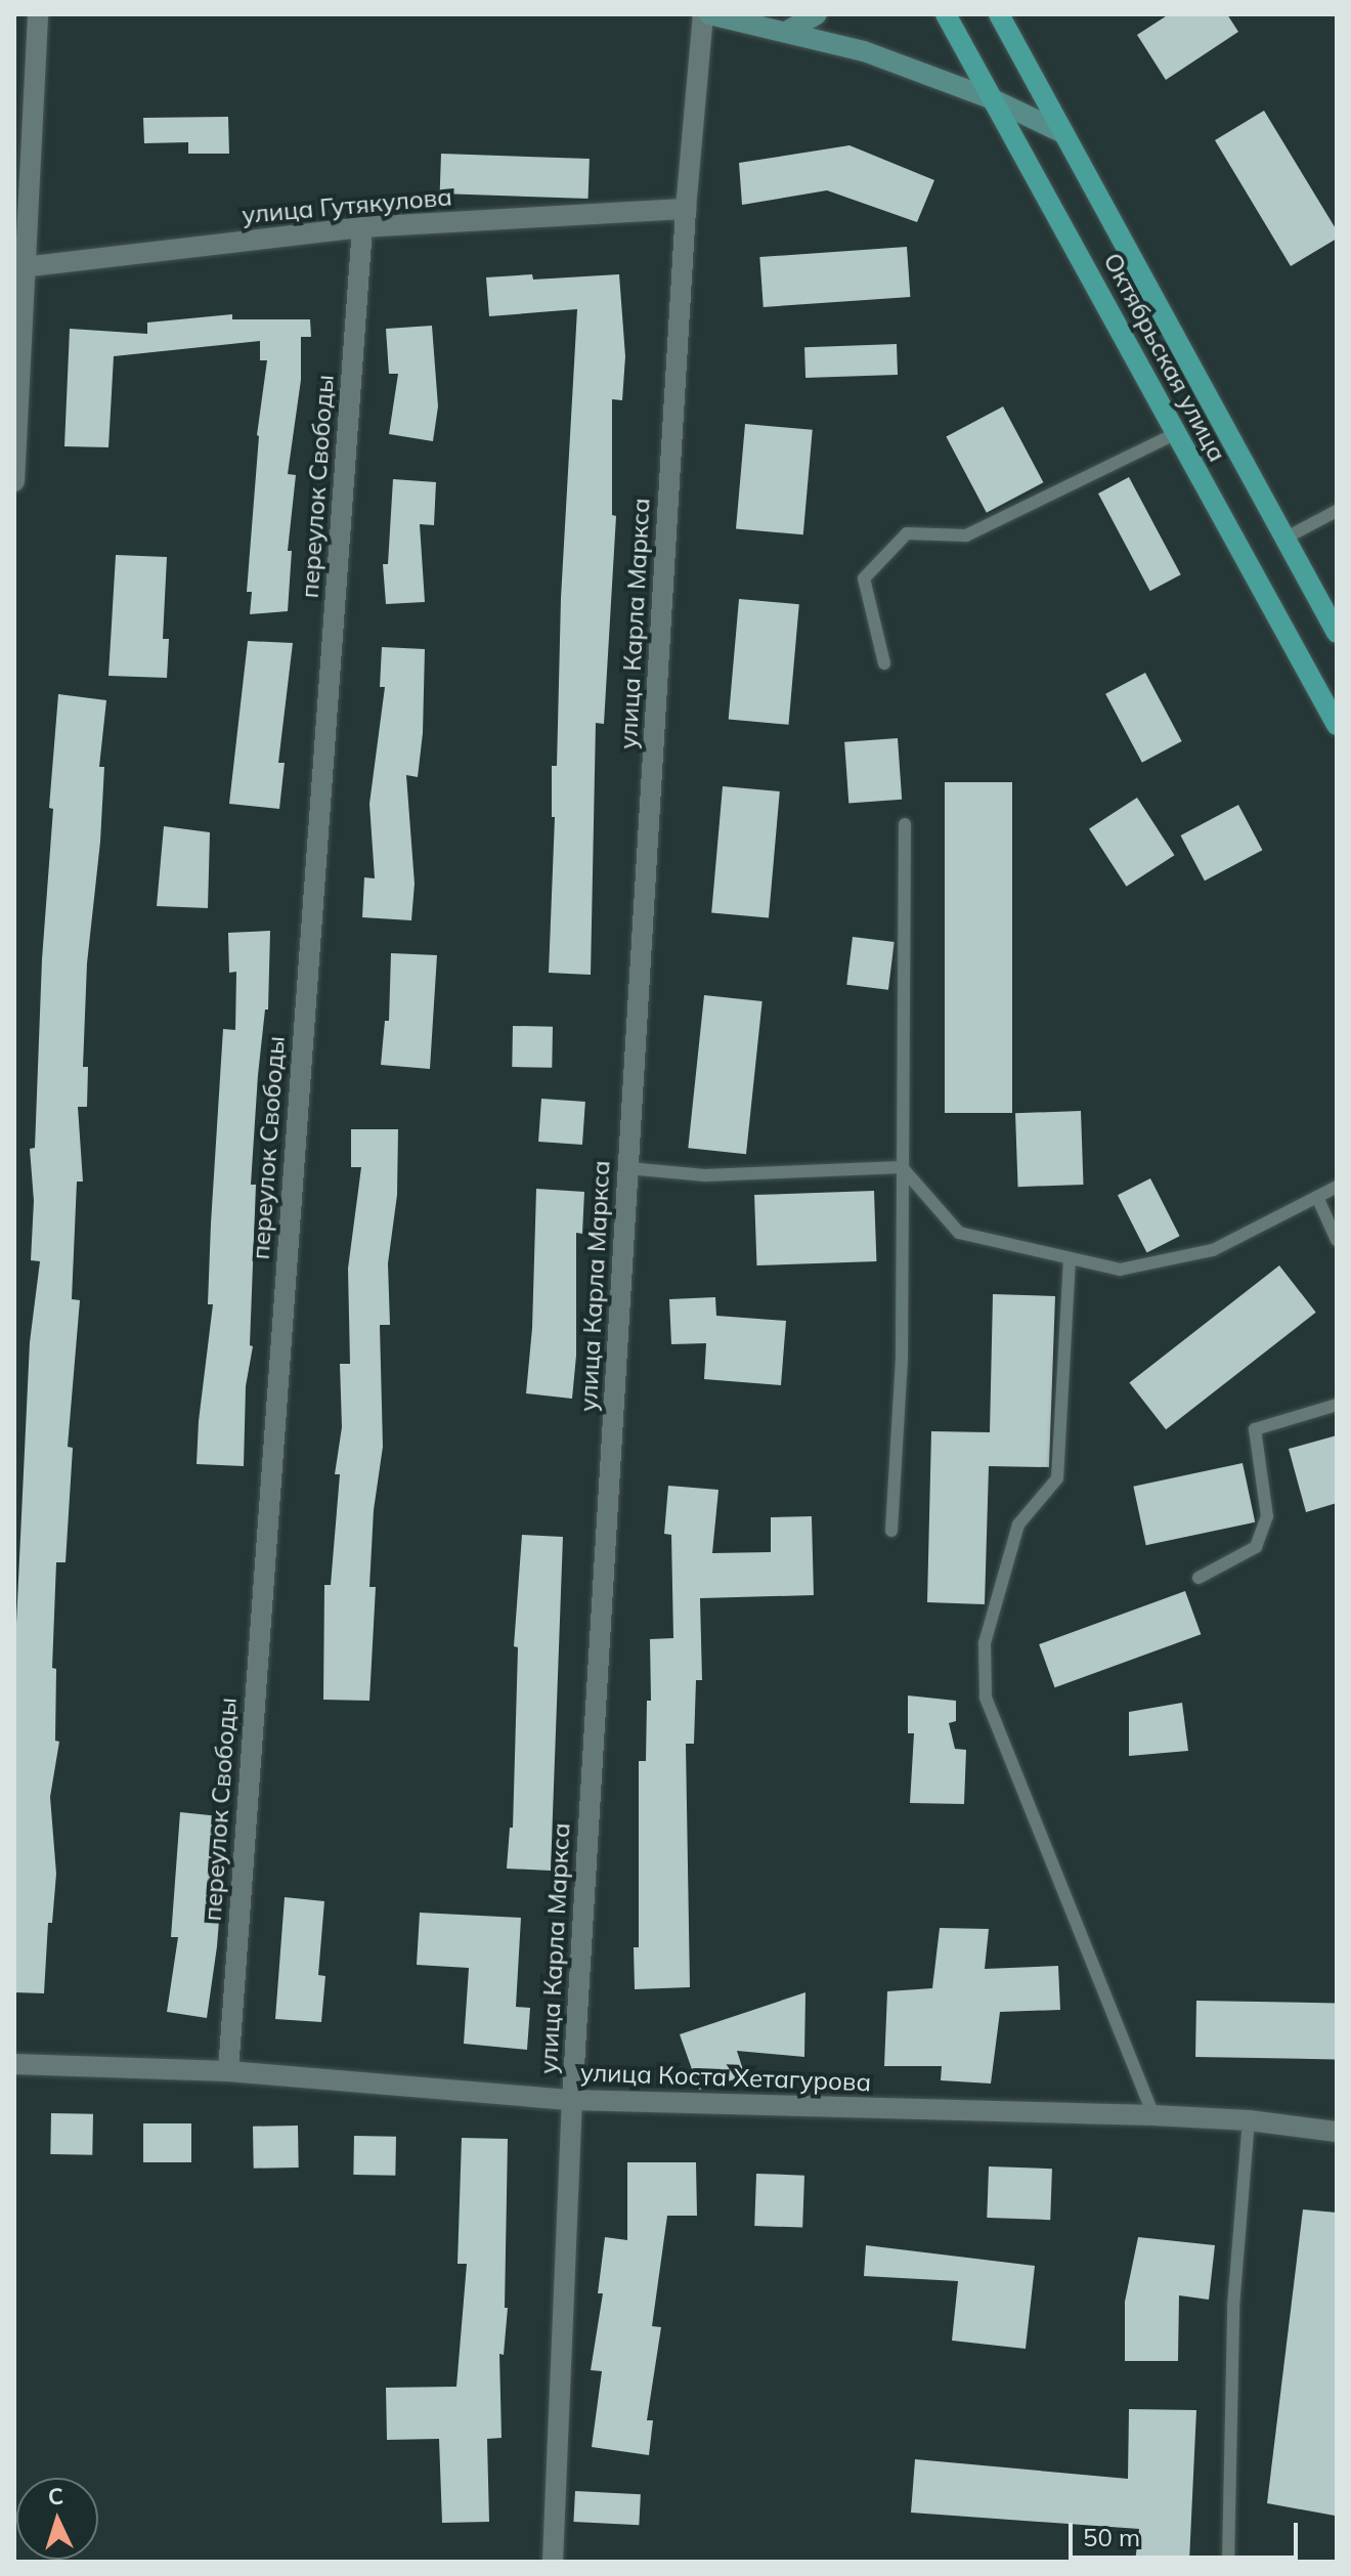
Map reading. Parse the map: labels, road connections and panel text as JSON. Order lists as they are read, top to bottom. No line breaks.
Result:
{"streets":{"main road":["Октябрьская улица"],"street":["улица Гутякулова","переулок Свободы","улица Карла Маркса","улица Коста Хетагурова"]},"crossings":[["улица Гутякулова","переулок Свободы"],["улица Гутякулова","улица Карла Маркса"],["переулок Свободы","улица Коста Хетагурова"],["улица Карла Маркса","улица Коста Хетагурова"]],"scale_bar":"50 m","north":"top"}
